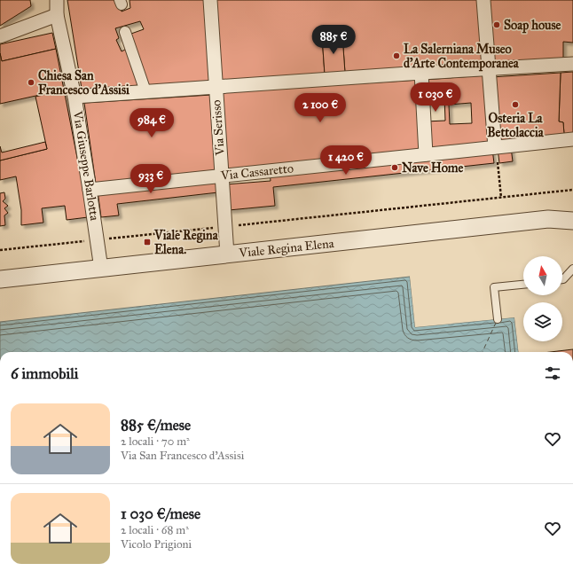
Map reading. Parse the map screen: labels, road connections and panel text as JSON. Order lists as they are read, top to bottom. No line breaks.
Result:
{"streets":{"street":["Via Serisso","Via Giuseppe Barlotta","Via Cassaretto","Viale Regina Elena"]},"crossings":[["Via Serisso","Via Cassaretto"],["Via Serisso","Viale Regina Elena"],["Via Giuseppe Barlotta","Via Cassaretto"],["Via Giuseppe Barlotta","Viale Regina Elena"]],"places":{"other":["Soap house","La Salerniana Museo d'Arte Contemporanea","Chiesa San Francesco d'Assisi","Osteria La Bettolaccia","Nave Home"],"transit":["Viale Regina Elena."]},"north":"top","page":{"price":["885 €","1 030 €","2 100 €","984 €","1 420 €","933 €"],"heading":"6 immobili","list":[{"name":"885 €/mese","note":"2 locali · 70 m² · Via San Francesco d'Assisi"},{"name":"1 030 €/mese","note":"2 locali · 68 m² · Vicolo Prigioni"}]}}
